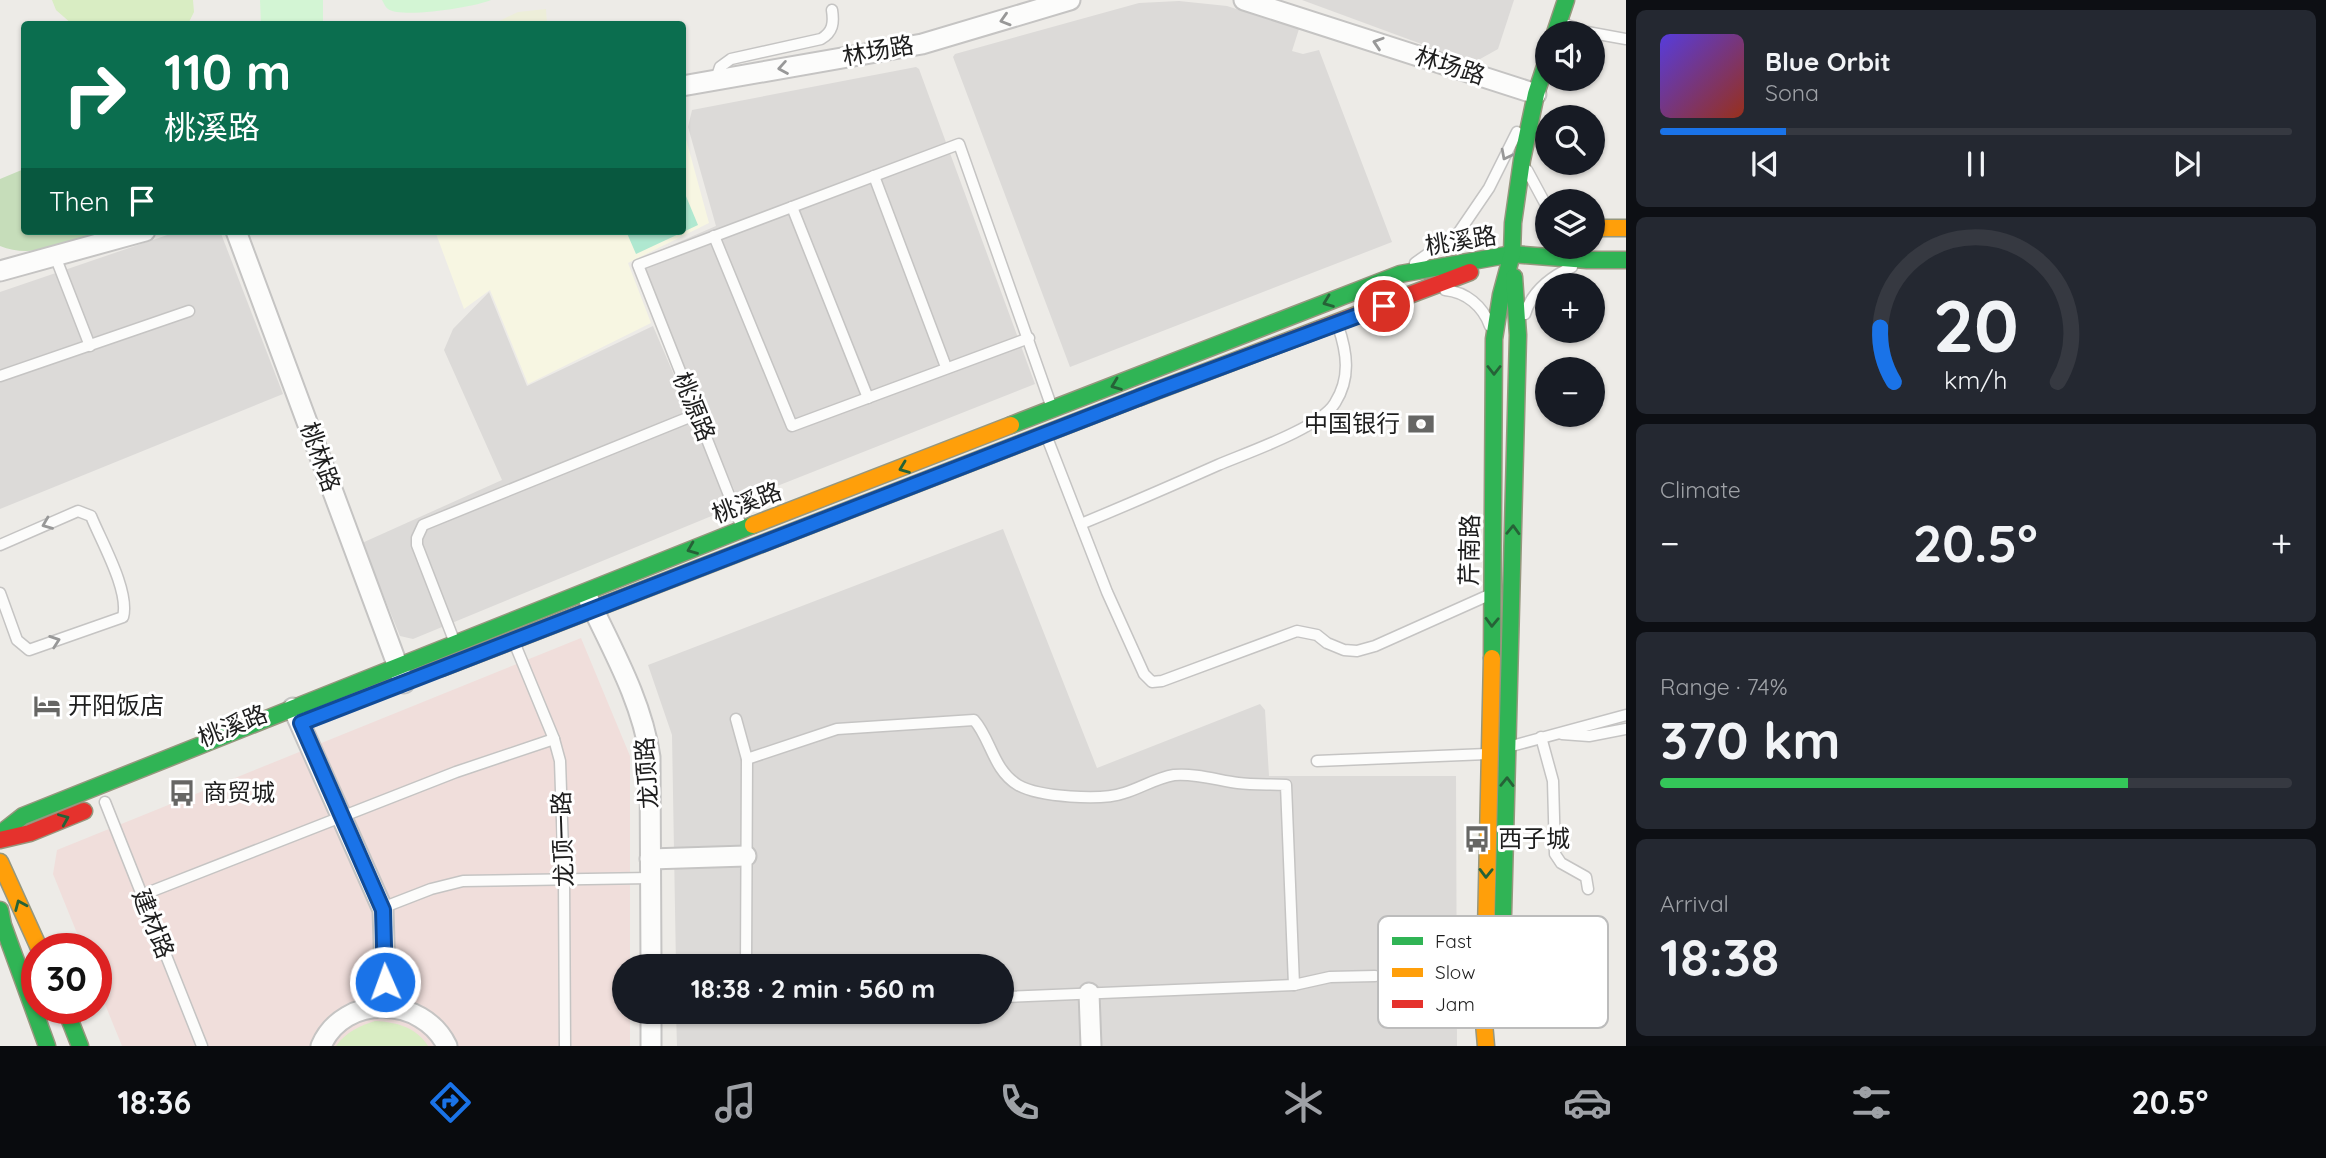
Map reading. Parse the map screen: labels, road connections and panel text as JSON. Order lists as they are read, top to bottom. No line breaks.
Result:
{"streets":{"street":["林场路","桃溪路","桃林路","芹南路","龙顶路"],"lane":["桃源路","龙顶一路","建材路"]},"crossings":[["林场路","桃溪路"],["林场路","芹南路"],["桃溪路","桃源路"],["桃溪路","桃林路"],["桃溪路","芹南路"],["桃溪路","龙顶路"],["桃溪路","龙顶一路"]],"one_way":["林场路","桃溪路"],"places":{"bank":["中国银行"],"hotel":["开阳饭店"],"bus stop":["商贸城","西子城"]},"legend":["Fast","Slow","Jam"],"page":{"map_buttons":["+","−"],"turn":["110 m","桃溪路"],"song":["Blue Orbit","Sona"],"then":"Then","tile":["Climate",["Range · 74%","370 km"],["Arrival","18:38"]],"heat":["−","20.5°","+"],"limit":"30","trip":"18:38 · 2 min · 560 m","tabs":["18:36","20.5°"],"gauge":["20","km/h"]}}
